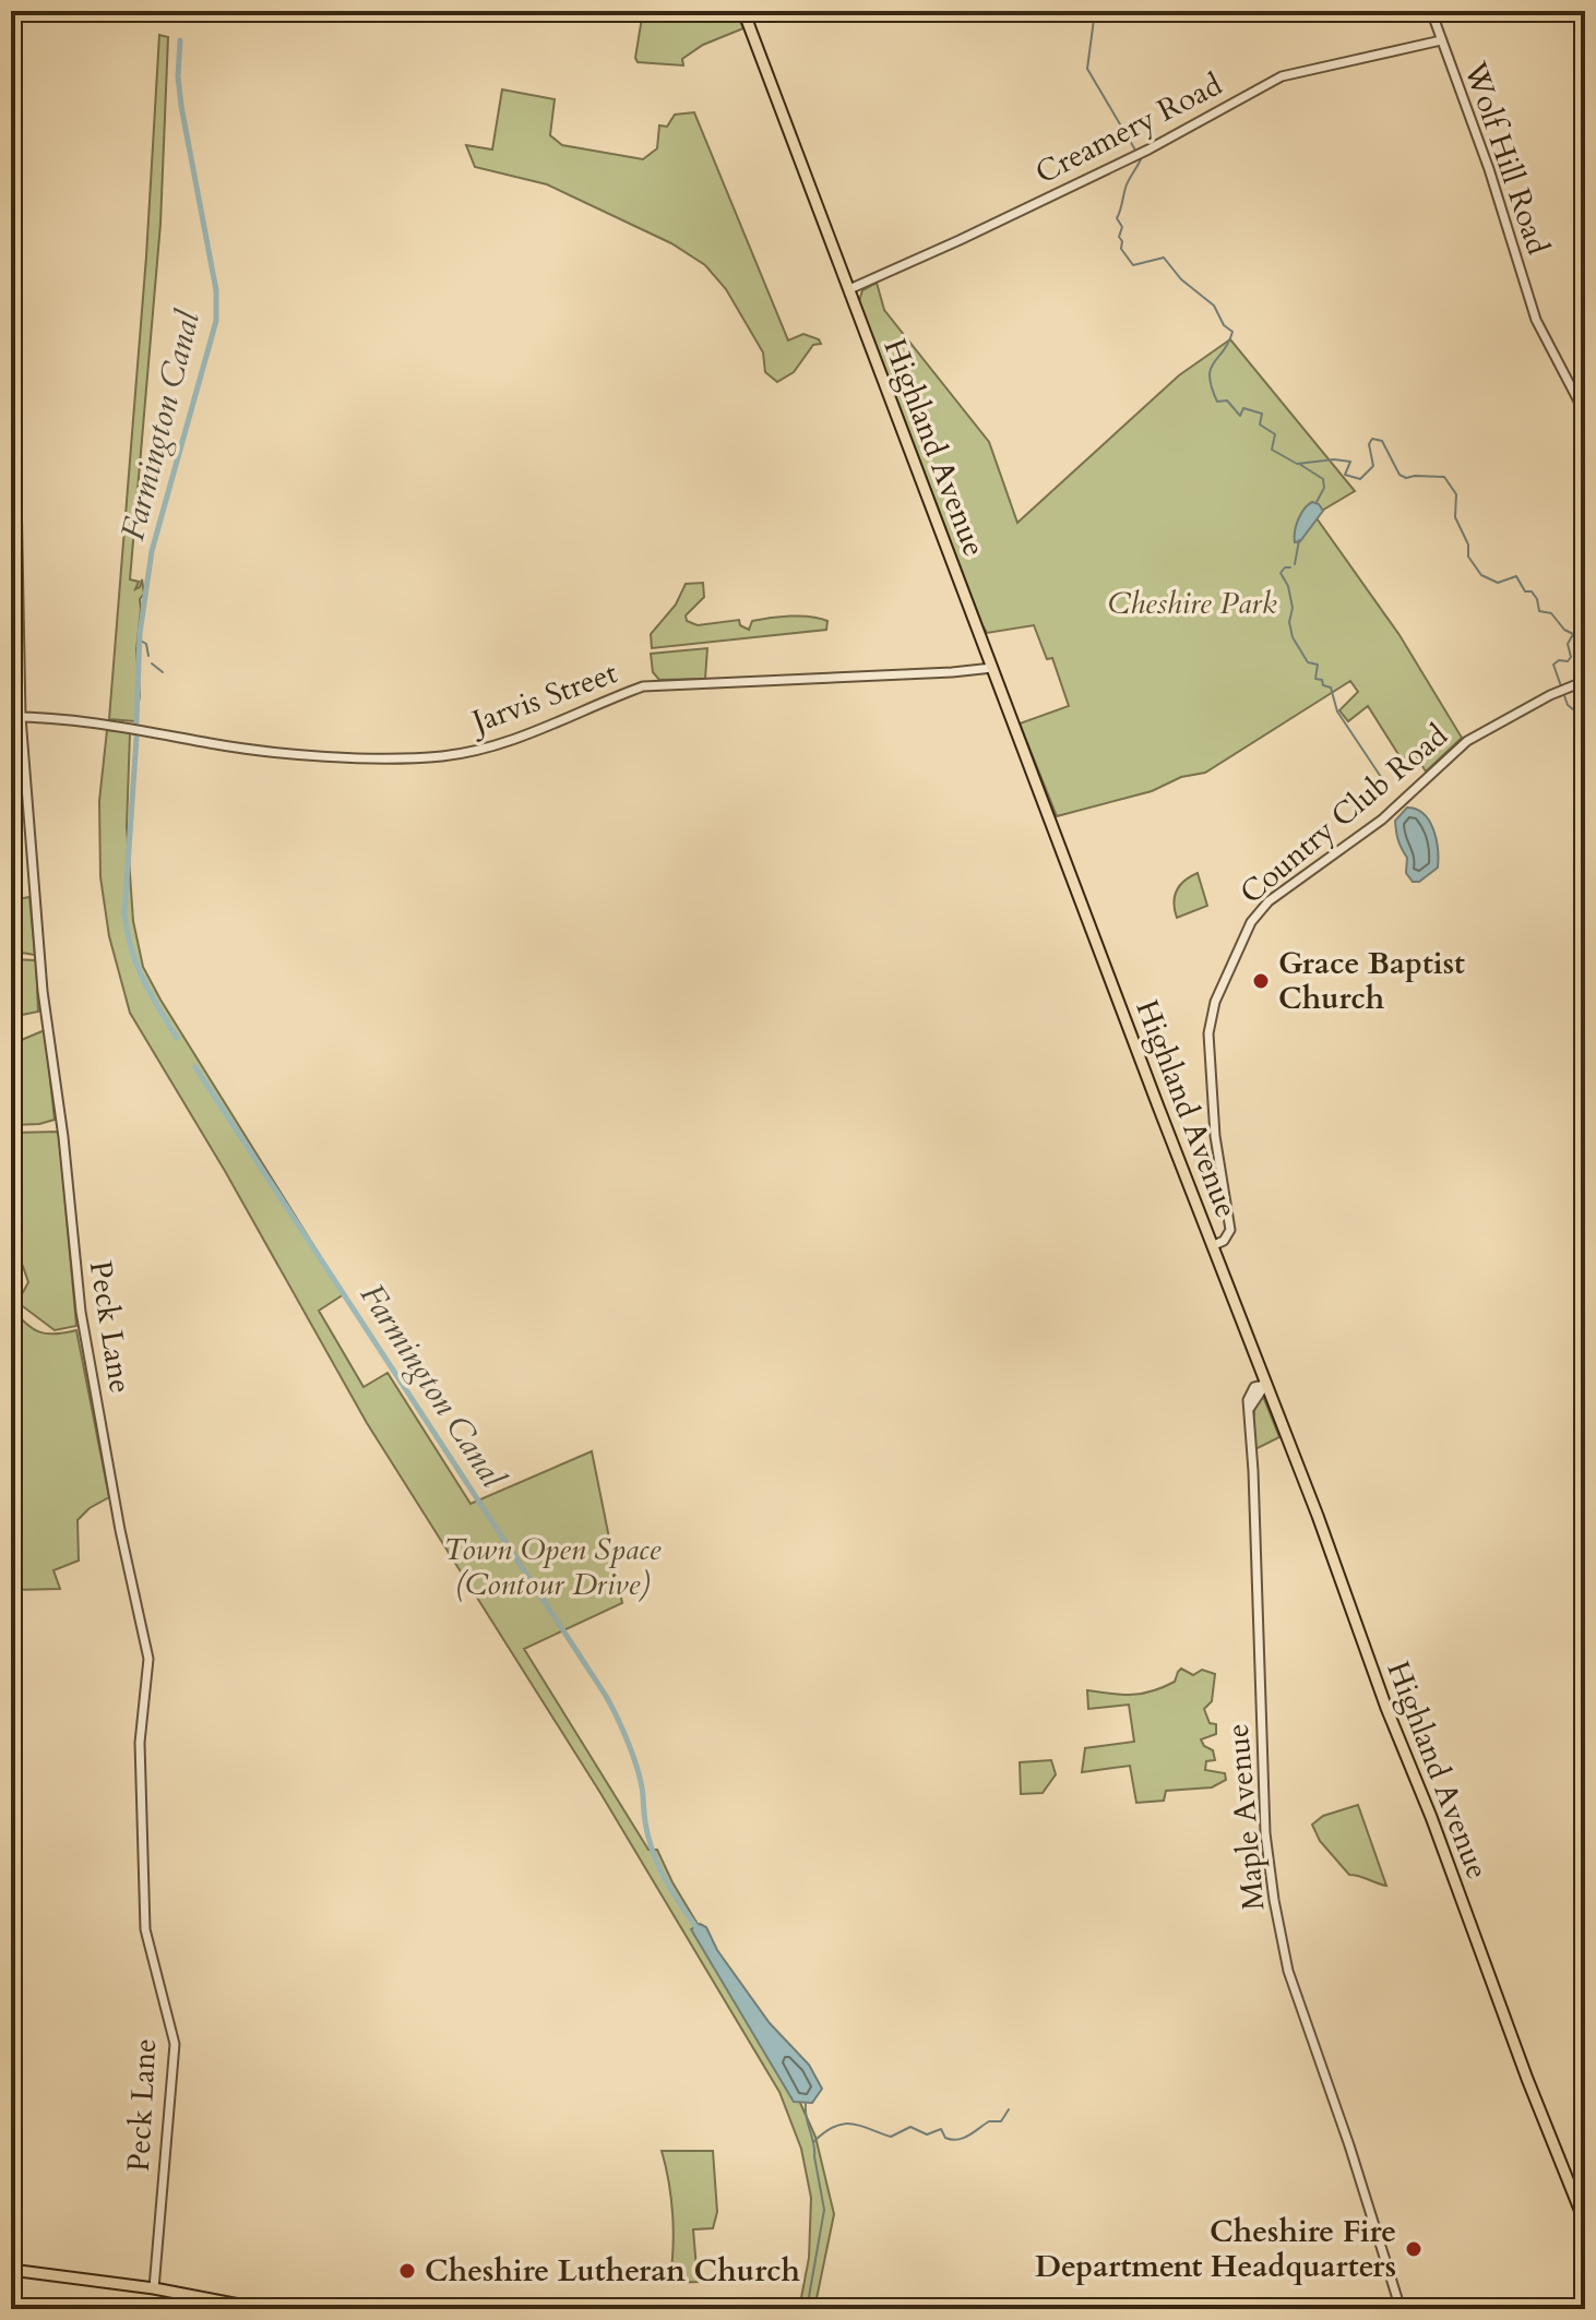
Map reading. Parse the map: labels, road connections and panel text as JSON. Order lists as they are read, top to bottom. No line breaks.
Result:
{"streets":{"main road":["Highland Avenue"],"street":["Creamery Road","Wolf Hill Road","Jarvis Street","Country Club Road","Peck Lane","Maple Avenue"]},"crossings":[["Creamery Road","Wolf Hill Road"],["Creamery Road","Highland Avenue"],["Highland Avenue","Jarvis Street"],["Highland Avenue","Country Club Road"],["Highland Avenue","Maple Avenue"],["Jarvis Street","Peck Lane"]],"water":["Farmington Canal"],"parks":["Cheshire Park","Town Open Space (Contour Drive)"],"places":["Grace Baptist Church","Cheshire Fire Department Headquarters","Cheshire Lutheran Church"]}
